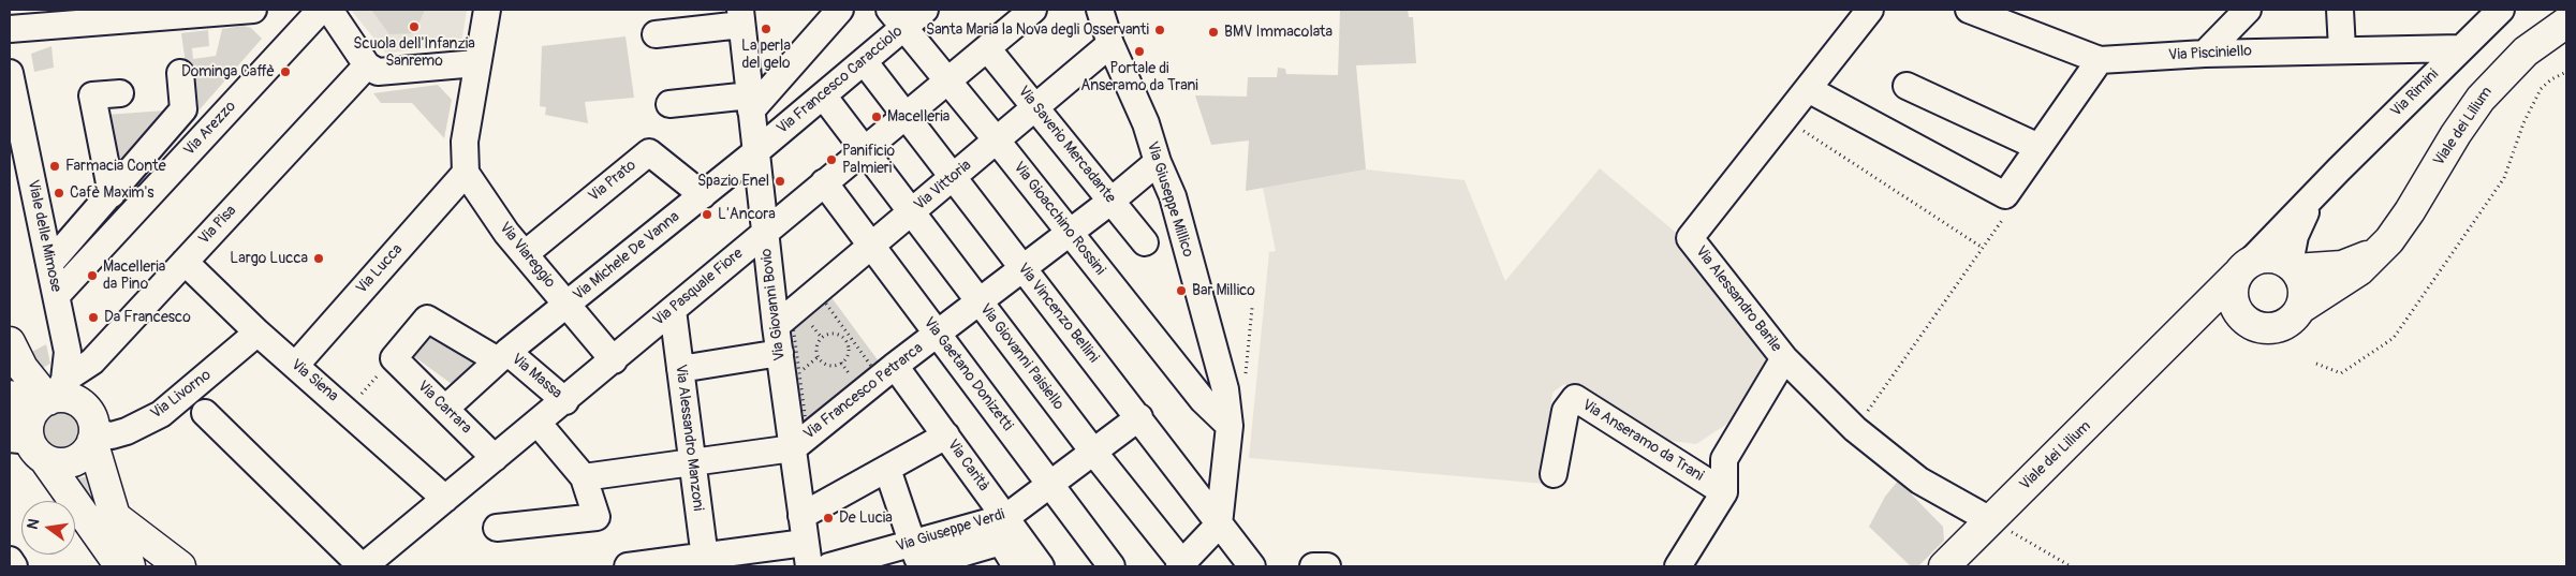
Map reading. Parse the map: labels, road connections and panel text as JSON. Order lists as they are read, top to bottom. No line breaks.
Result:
{"streets":{"main road":["Viale dei Lilium"],"street":["Via Pisciniello","Via Francesco Caracciolo","Via Rimini","Via Arezzo","Via Saverio Mercadante","Via Prato","Via Vittoria","Via Giuseppe Millico","Via Gioacchino Rossini","Via Pisa","Viale delle Mimose","Via Viareggio","Via Michele De Vanna","Via Lucca","Via Pasquale Fiore","Via Alessandro Barile","Via Giovanni Bovio","Via Vincenzo Bellini","Via Giovanni Paisiello","Via Gaetano Donizetti","Via Massa","Via Siena","Via Francesco Petrarca","Via Livorno","Via Carrara","Via Alessandro Manzoni","Via Anseramo da Trani","Via Carità","Via Giuseppe Verdi"]},"crossings":[["Via Pisciniello","Via Rimini"],["Via Francesco Caracciolo","Via Gioacchino Rossini"],["Via Francesco Caracciolo","Via Michele De Vanna"],["Via Francesco Caracciolo","Via Giovanni Bovio"],["Via Francesco Caracciolo","Via Vincenzo Bellini"],["Via Francesco Caracciolo","Via Giovanni Paisiello"],["Via Rimini","Viale dei Lilium"],["Viale dei Lilium","Via Alessandro Barile"],["Via Arezzo","Viale delle Mimose"],["Via Saverio Mercadante","Via Vittoria"],["Via Saverio Mercadante","Via Pasquale Fiore"],["Via Saverio Mercadante","Via Francesco Petrarca"],["Via Prato","Via Viareggio"],["Via Prato","Via Michele De Vanna"],["Via Vittoria","Via Giuseppe Millico"],["Via Vittoria","Via Gioacchino Rossini"],["Via Vittoria","Via Giovanni Bovio"],["Via Vittoria","Via Vincenzo Bellini"],["Via Vittoria","Via Giovanni Paisiello"],["Via Vittoria","Via Gaetano Donizetti"],["Via Giuseppe Millico","Via Gioacchino Rossini"],["Via Giuseppe Millico","Via Vincenzo Bellini"],["Via Giuseppe Millico","Via Francesco Petrarca"],["Via Gioacchino Rossini","Via Pasquale Fiore"],["Via Gioacchino Rossini","Via Francesco Petrarca"],["Via Pisa","Viale delle Mimose"],["Via Pisa","Via Siena"],["Via Pisa","Via Livorno"],["Viale delle Mimose","Via Livorno"],["Via Viareggio","Via Michele De Vanna"],["Via Viareggio","Via Lucca"],["Via Viareggio","Via Pasquale Fiore"],["Via Michele De Vanna","Via Giovanni Bovio"],["Via Michele De Vanna","Via Massa"],["Via Michele De Vanna","Via Carrara"],["Via Lucca","Via Siena"],["Via Pasquale Fiore","Via Giovanni Bovio"],["Via Pasquale Fiore","Via Vincenzo Bellini"],["Via Pasquale Fiore","Via Giovanni Paisiello"],["Via Pasquale Fiore","Via Gaetano Donizetti"],["Via Pasquale Fiore","Via Massa"],["Via Pasquale Fiore","Via Siena"],["Via Pasquale Fiore","Via Carrara"],["Via Pasquale Fiore","Via Alessandro Manzoni"],["Via Alessandro Barile","Via Anseramo da Trani"],["Via Giovanni Bovio","Via Francesco Petrarca"],["Via Vincenzo Bellini","Via Francesco Petrarca"],["Via Vincenzo Bellini","Via Giuseppe Verdi"],["Via Giovanni Paisiello","Via Francesco Petrarca"],["Via Giovanni Paisiello","Via Giuseppe Verdi"],["Via Gaetano Donizetti","Via Francesco Petrarca"],["Via Gaetano Donizetti","Via Giuseppe Verdi"],["Via Siena","Via Livorno"],["Via Francesco Petrarca","Via Alessandro Manzoni"],["Via Francesco Petrarca","Via Carità"],["Via Carità","Via Giuseppe Verdi"]],"places":["Scuola dell'Infanzia Sanremo","La perla del gelo","Santa Maria la Nova degli Osservanti","BMV Immacolata","Portale di Anseramo da Trani","Dominga Caffè","Macelleria","Panificio Palmieri","Farmacia Conte","Spazio Enel","Cafè Maxim's","L'Ancora","Largo Lucca","Macelleria da Pino","Bar Millico","Da Francesco","De Lucia"],"north":"left"}
